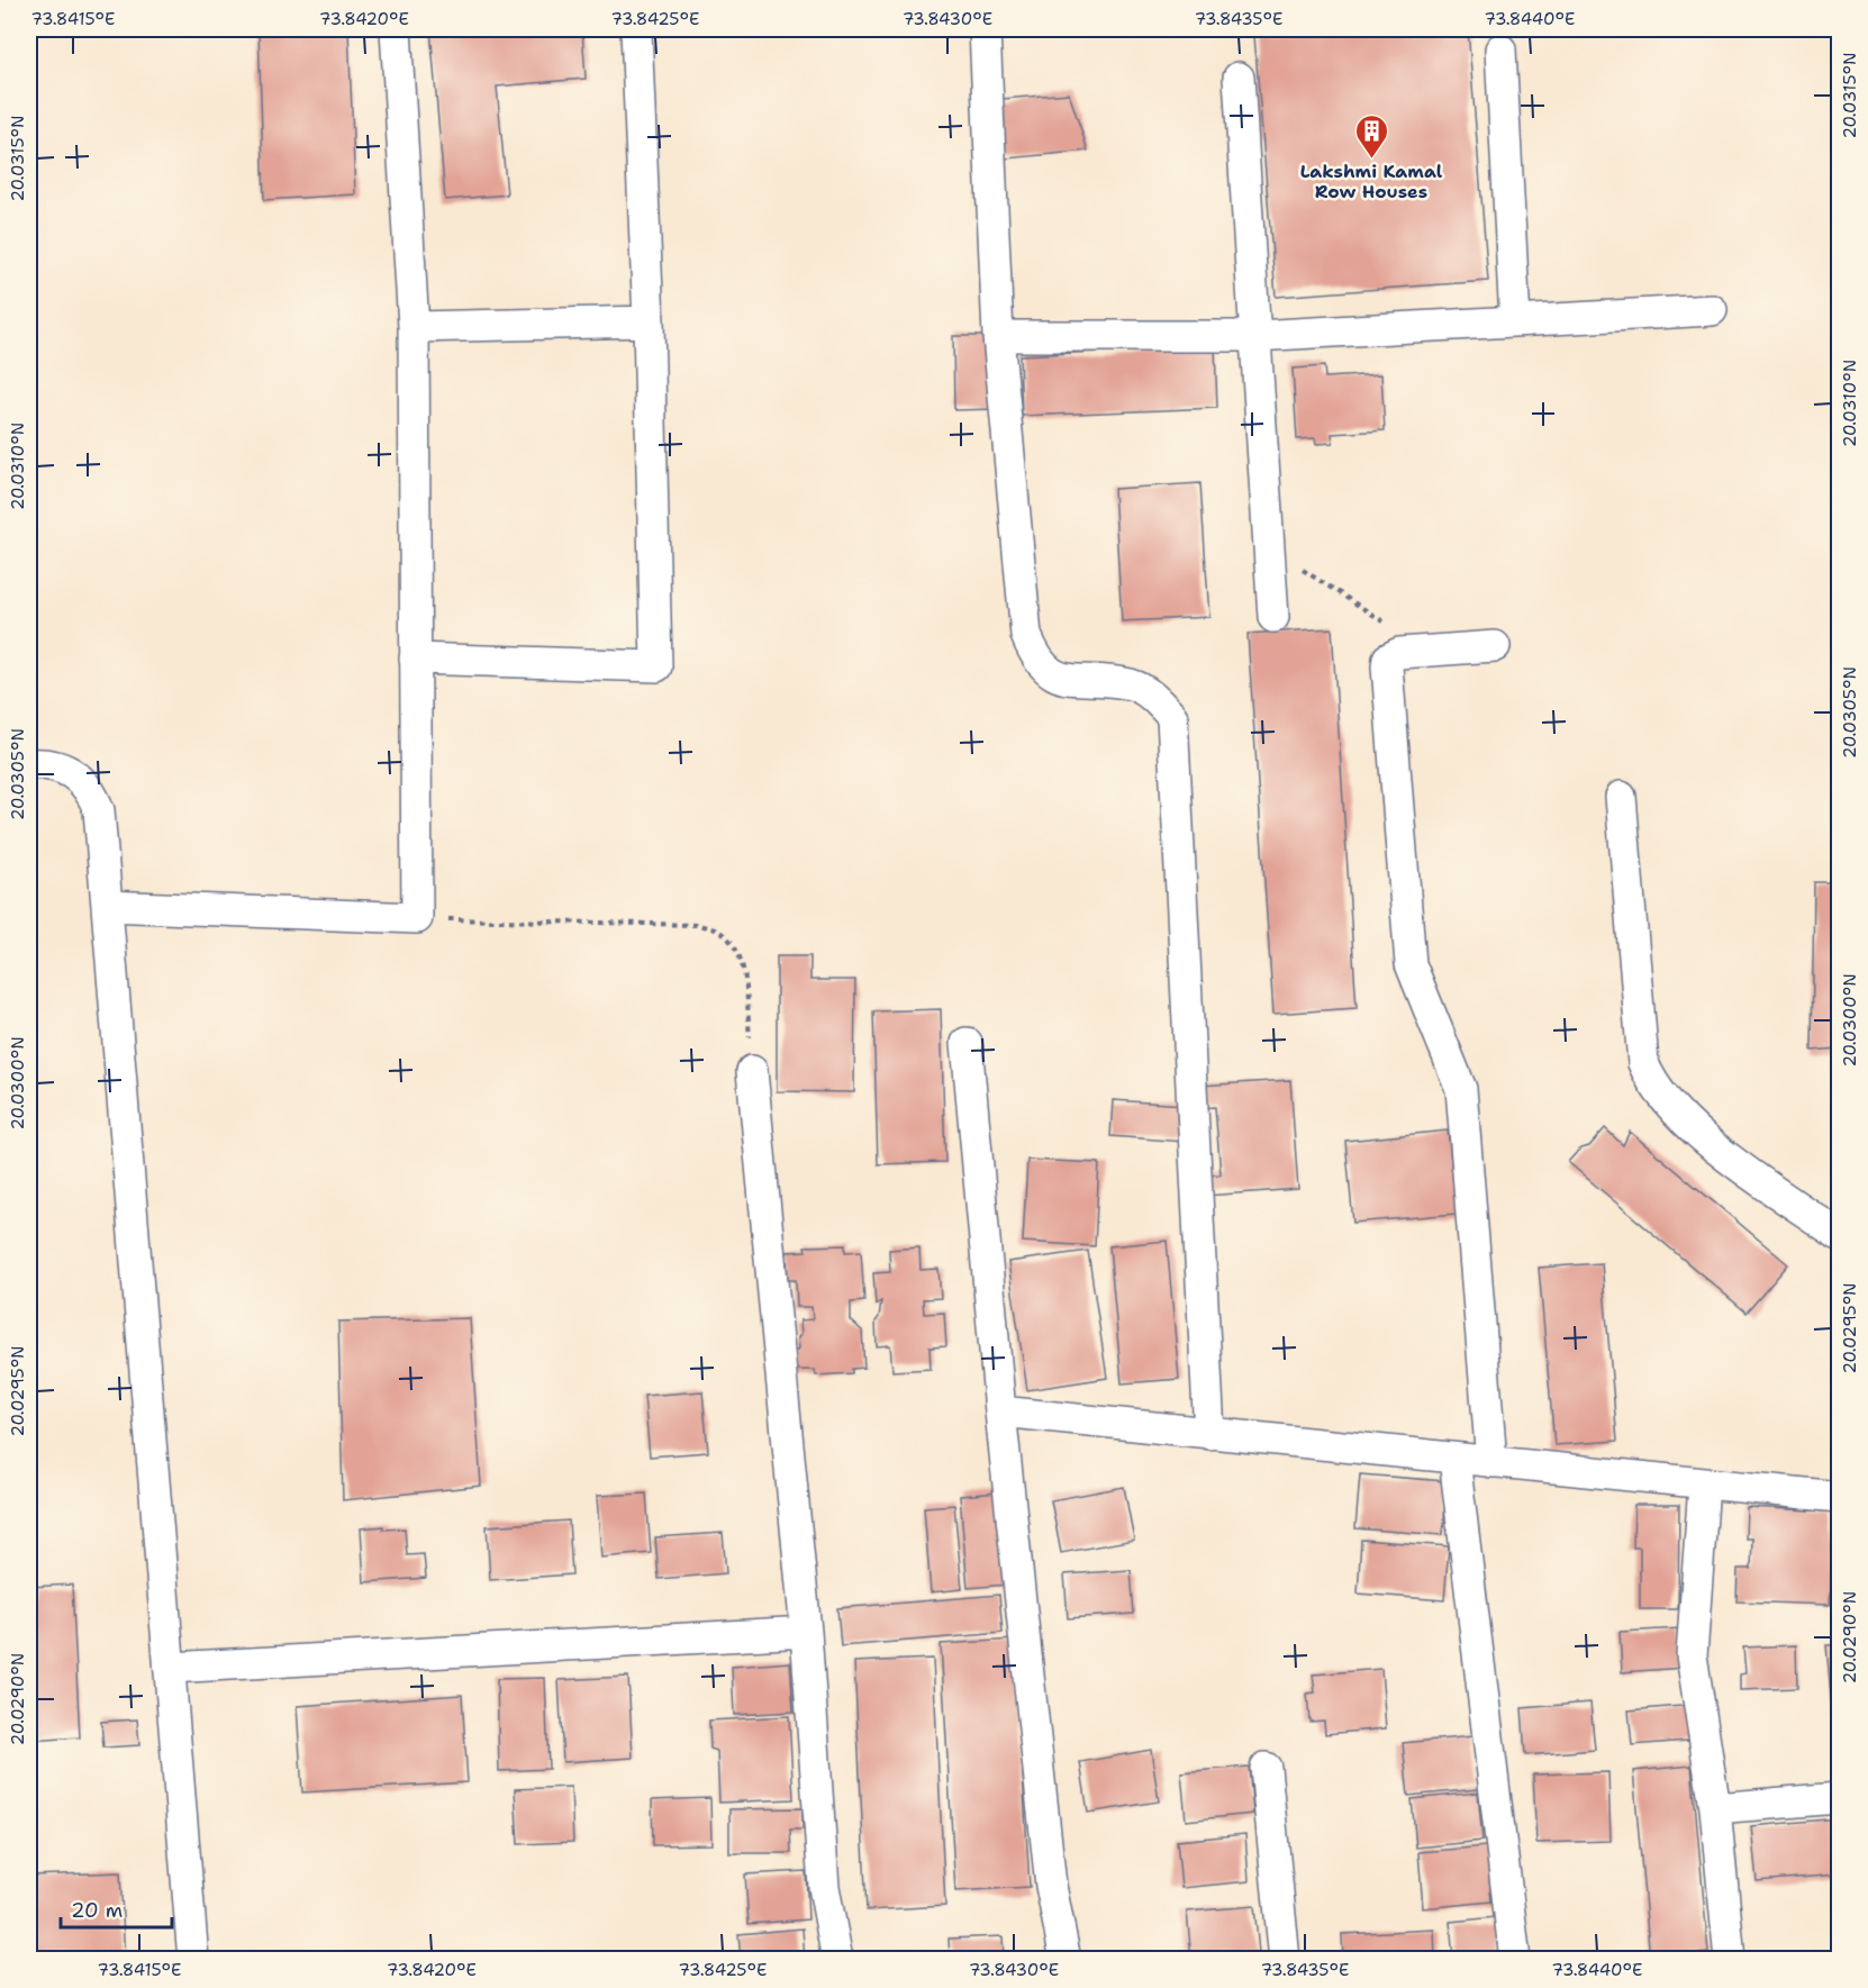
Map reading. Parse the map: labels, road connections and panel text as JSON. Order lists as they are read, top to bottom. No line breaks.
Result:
{"places":{"building":["Lakshmi Kamal Row Houses"]},"scale_bar":"20 m","coordinates":["73.8415°E","73.8420°E","73.8425°E","73.8430°E","73.8435°E","73.8440°E","20.0315°N","20.0310°N","20.0305°N","20.0300°N","20.0295°N","20.0290°N"]}
